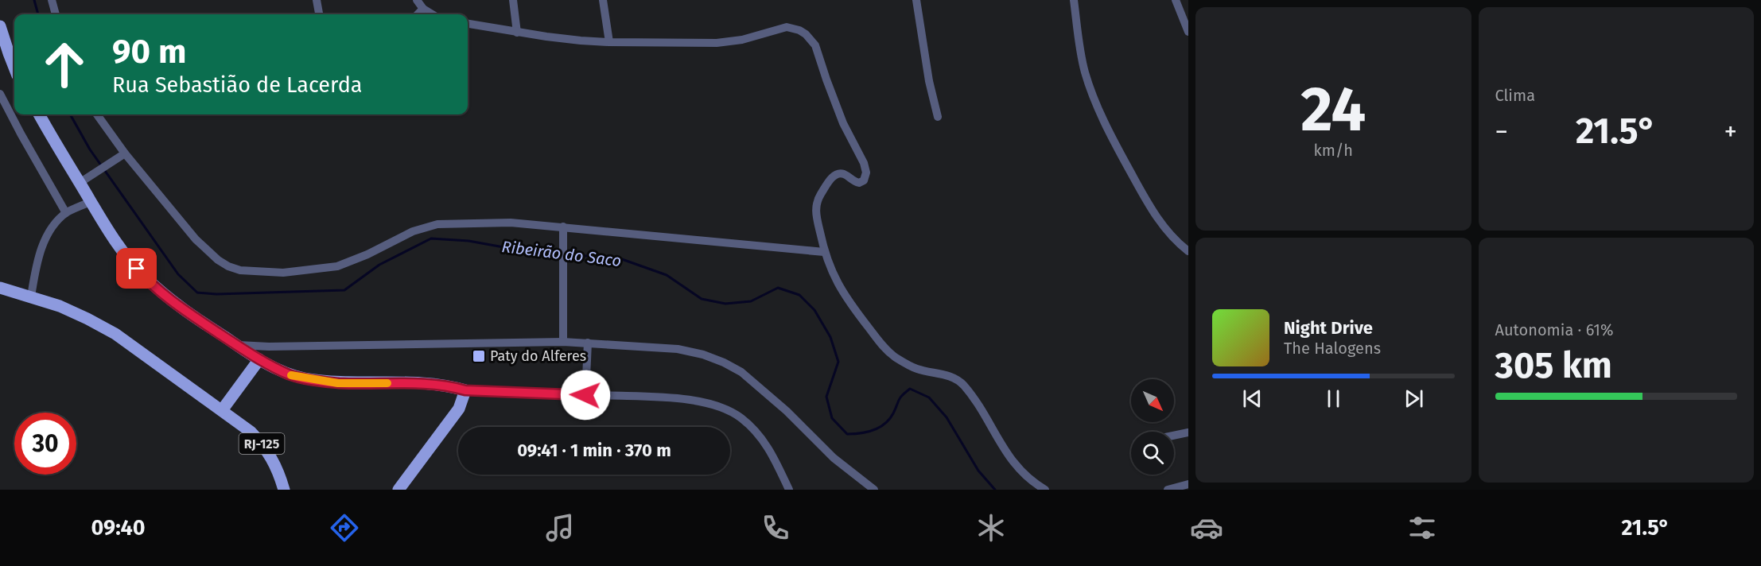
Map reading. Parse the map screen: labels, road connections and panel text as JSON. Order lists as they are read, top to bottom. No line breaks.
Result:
{"streets":{"main road":["RJ-125"]},"water":["Ribeirão do Saco"],"places":{"transit":["Paty do Alferes"]},"north":"bottom right","page":{"tile":[["24","km/h"],"Clima",["Autonomia · 61%","305 km"]],"turn":["90 m","Rua Sebastião de Lacerda"],"heat":["−","21.5°","+"],"song":["Night Drive","The Halogens"],"limit":"30","trip":"09:41 · 1 min · 370 m","tabs":["09:40","21.5°"]}}
